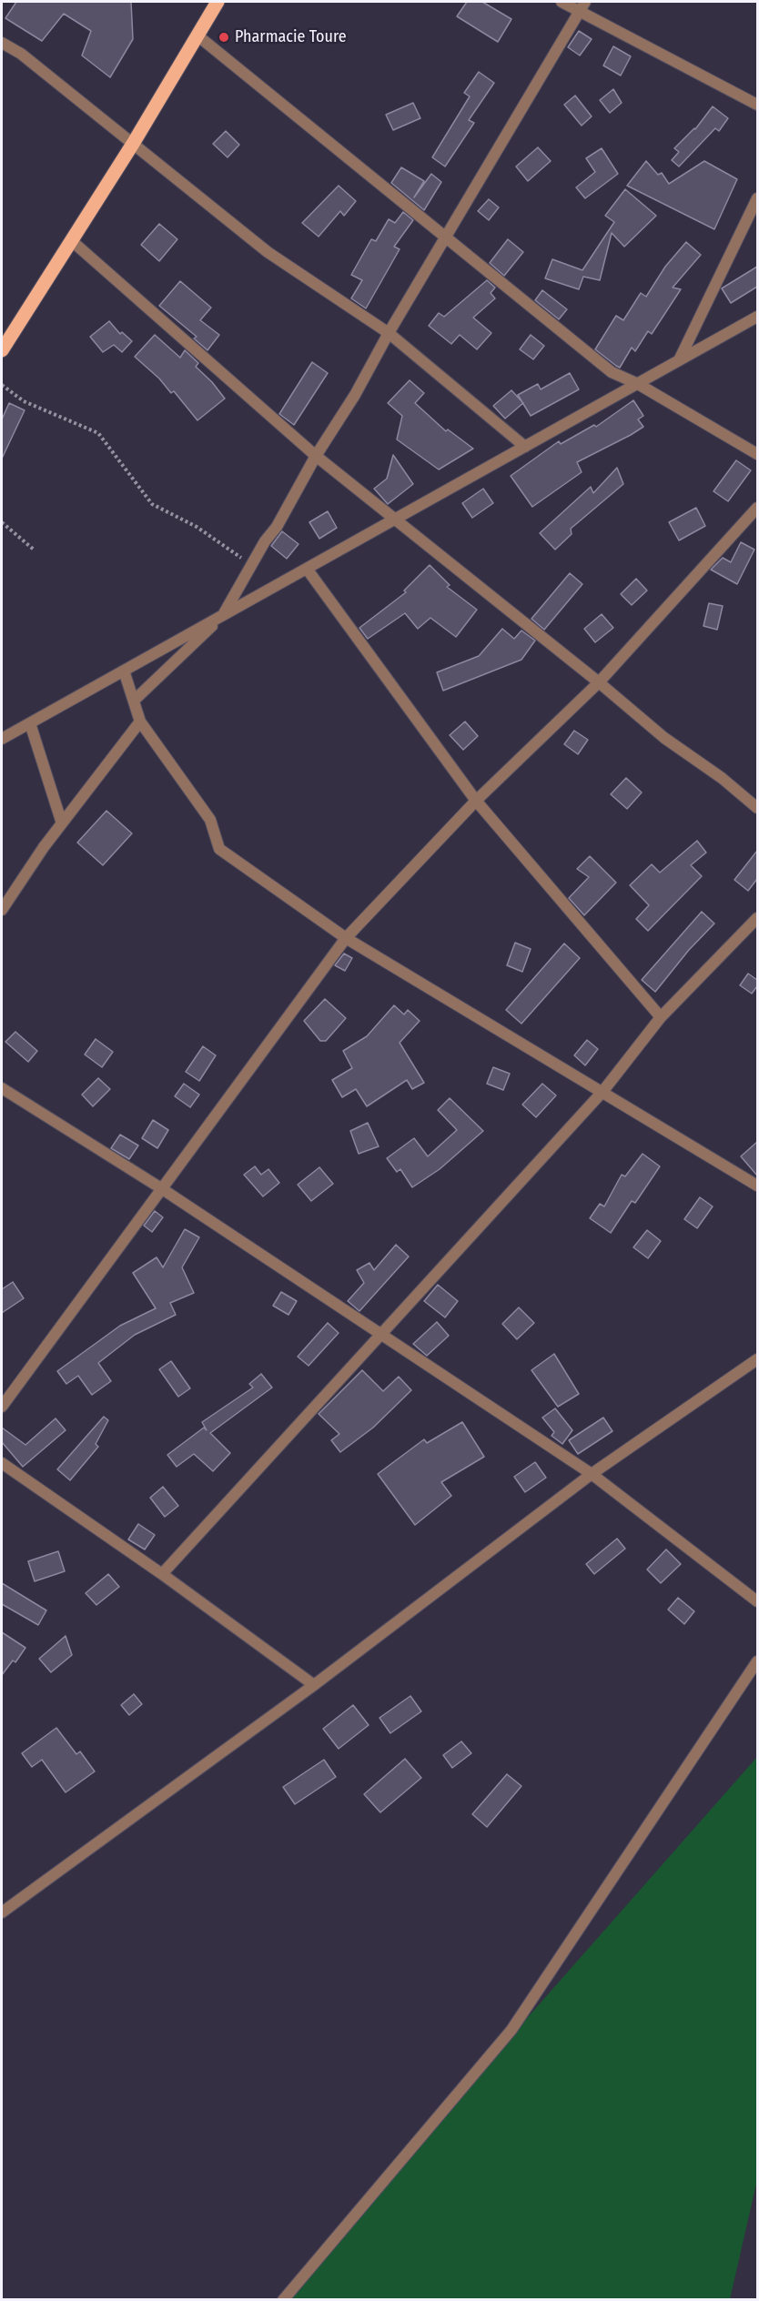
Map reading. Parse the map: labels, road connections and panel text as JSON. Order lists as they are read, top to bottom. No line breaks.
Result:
{"places":["Pharmacie Toure"]}
